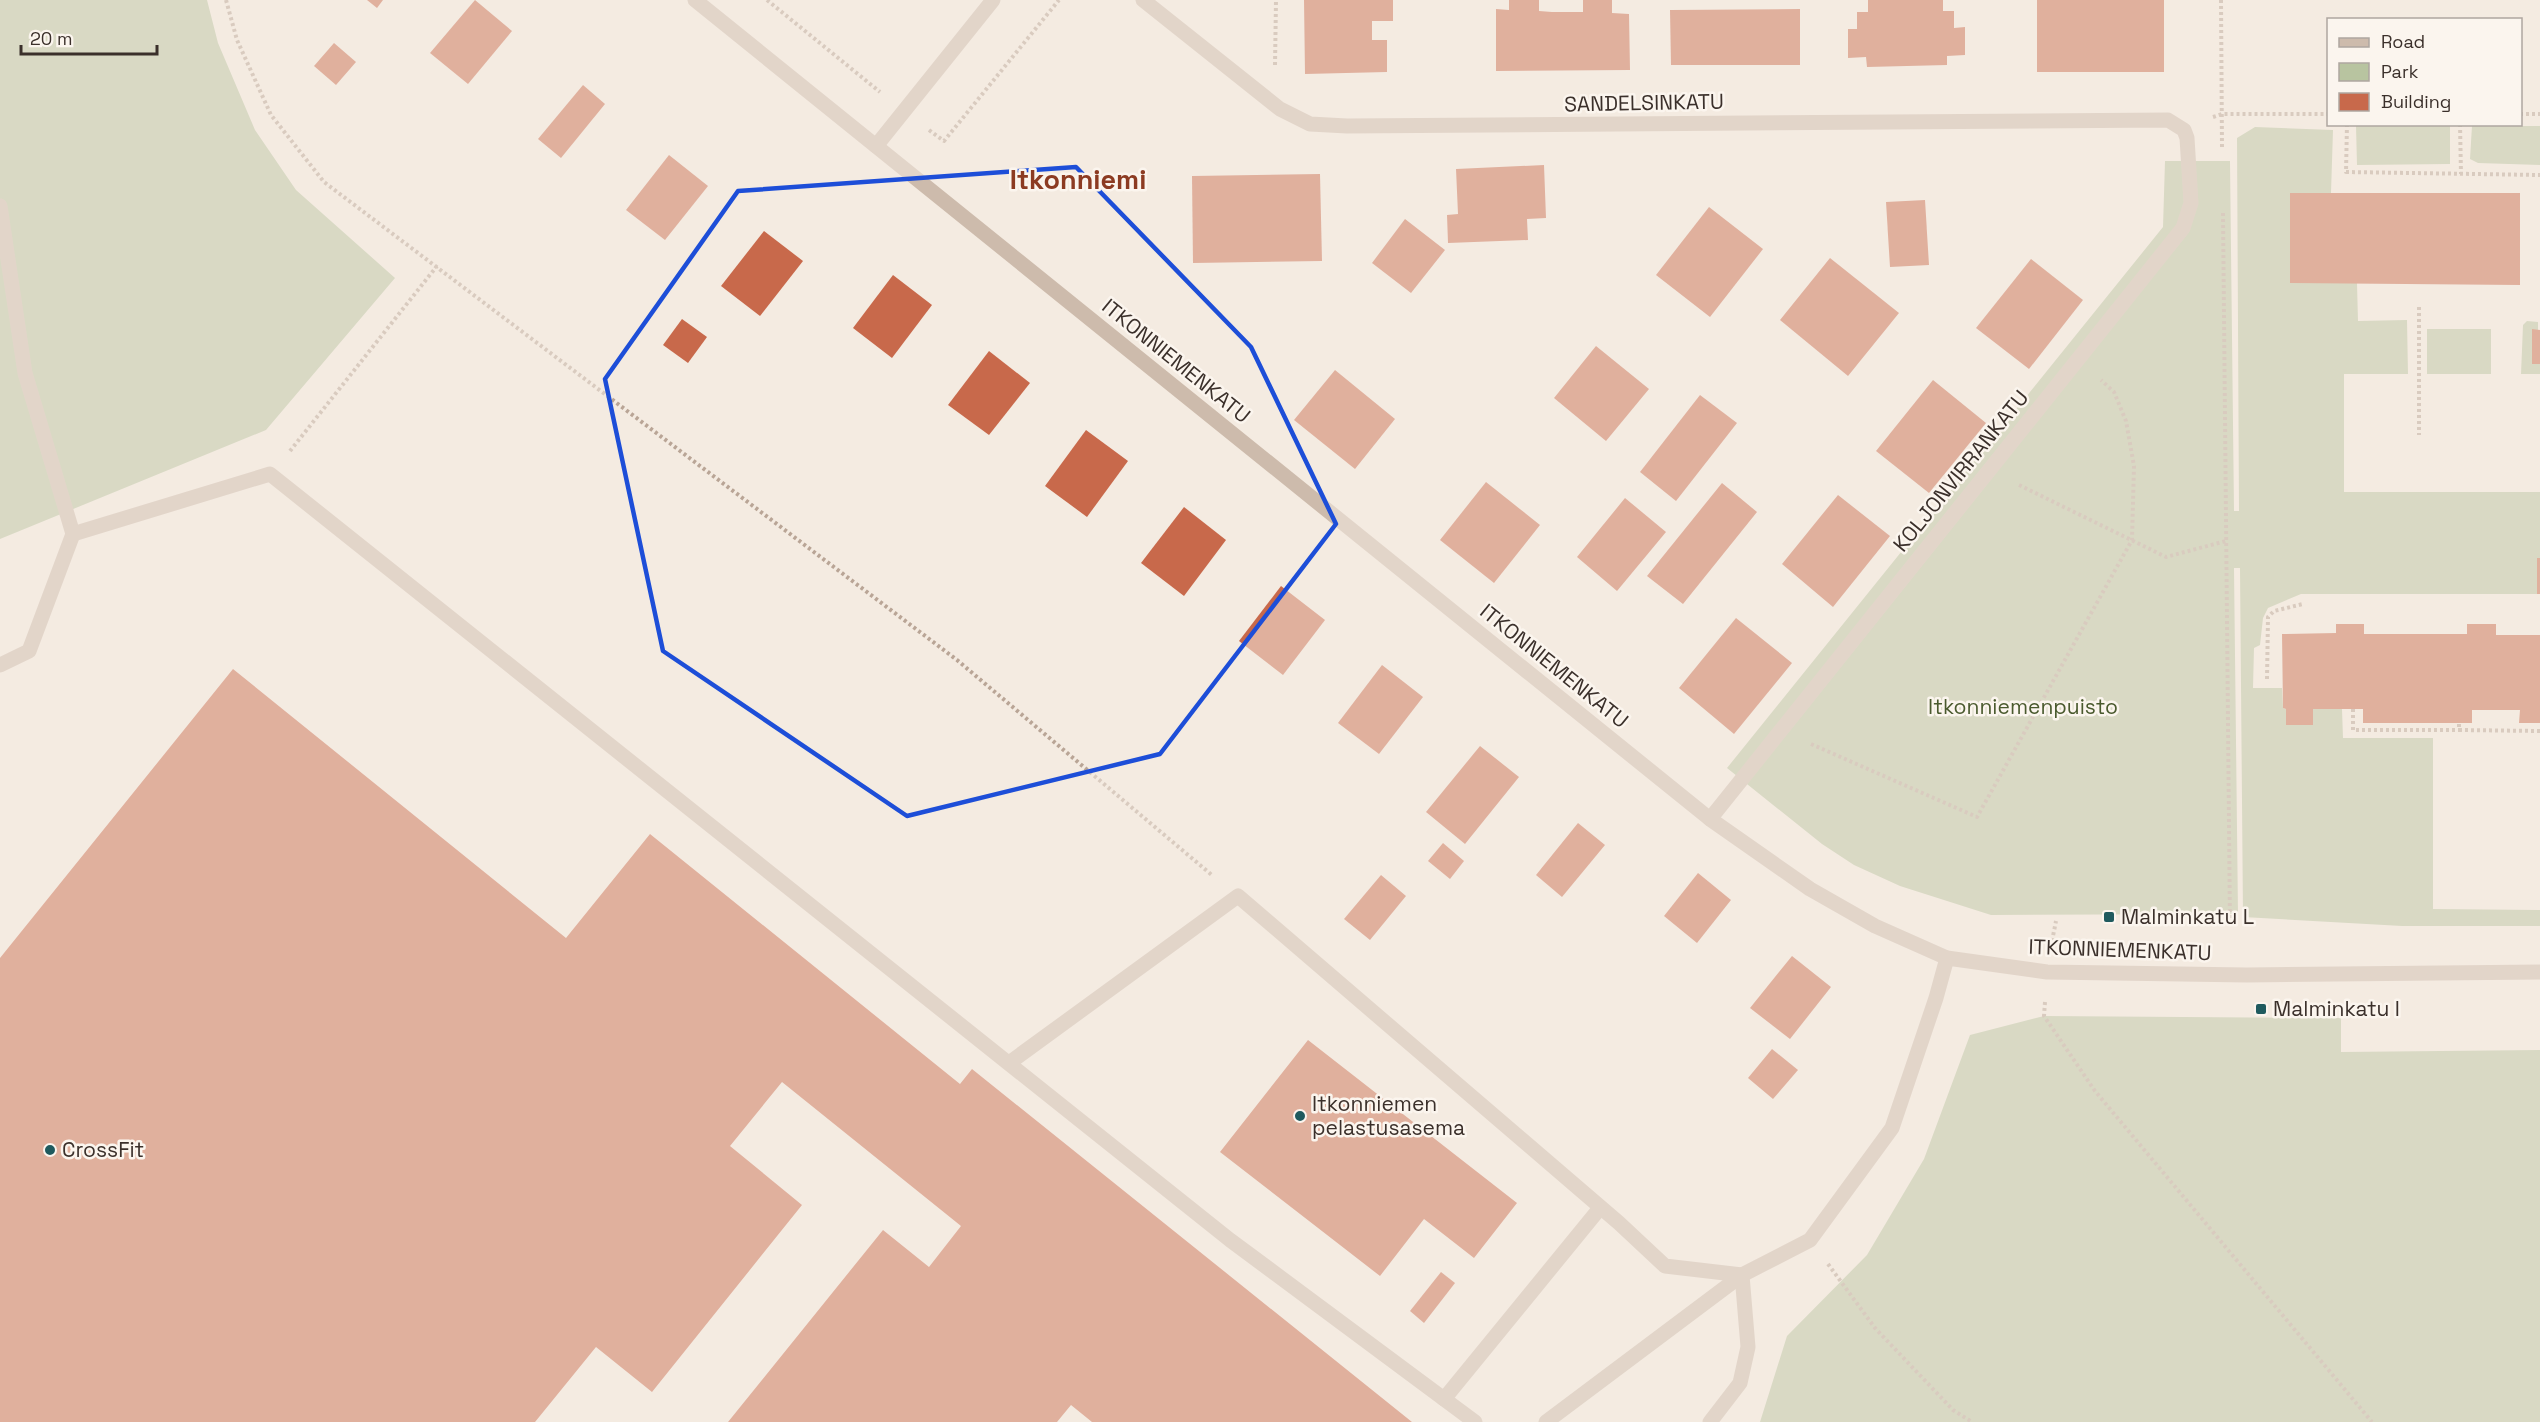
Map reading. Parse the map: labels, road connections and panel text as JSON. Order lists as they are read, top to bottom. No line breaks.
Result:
{"streets":{"street":["SANDELSINKATU","ITKONNIEMENKATU","KOLJONVIRRANKATU"]},"crossings":[["SANDELSINKATU","KOLJONVIRRANKATU"],["ITKONNIEMENKATU","KOLJONVIRRANKATU"]],"districts":["Itkonniemi"],"parks":["Itkonniemenpuisto"],"places":{"transit":["Malminkatu L","Malminkatu I"],"other":["Itkonniemen pelastusasema","CrossFit"]},"legend":["Road","Park","Building"],"scale_bar":"20 m"}
